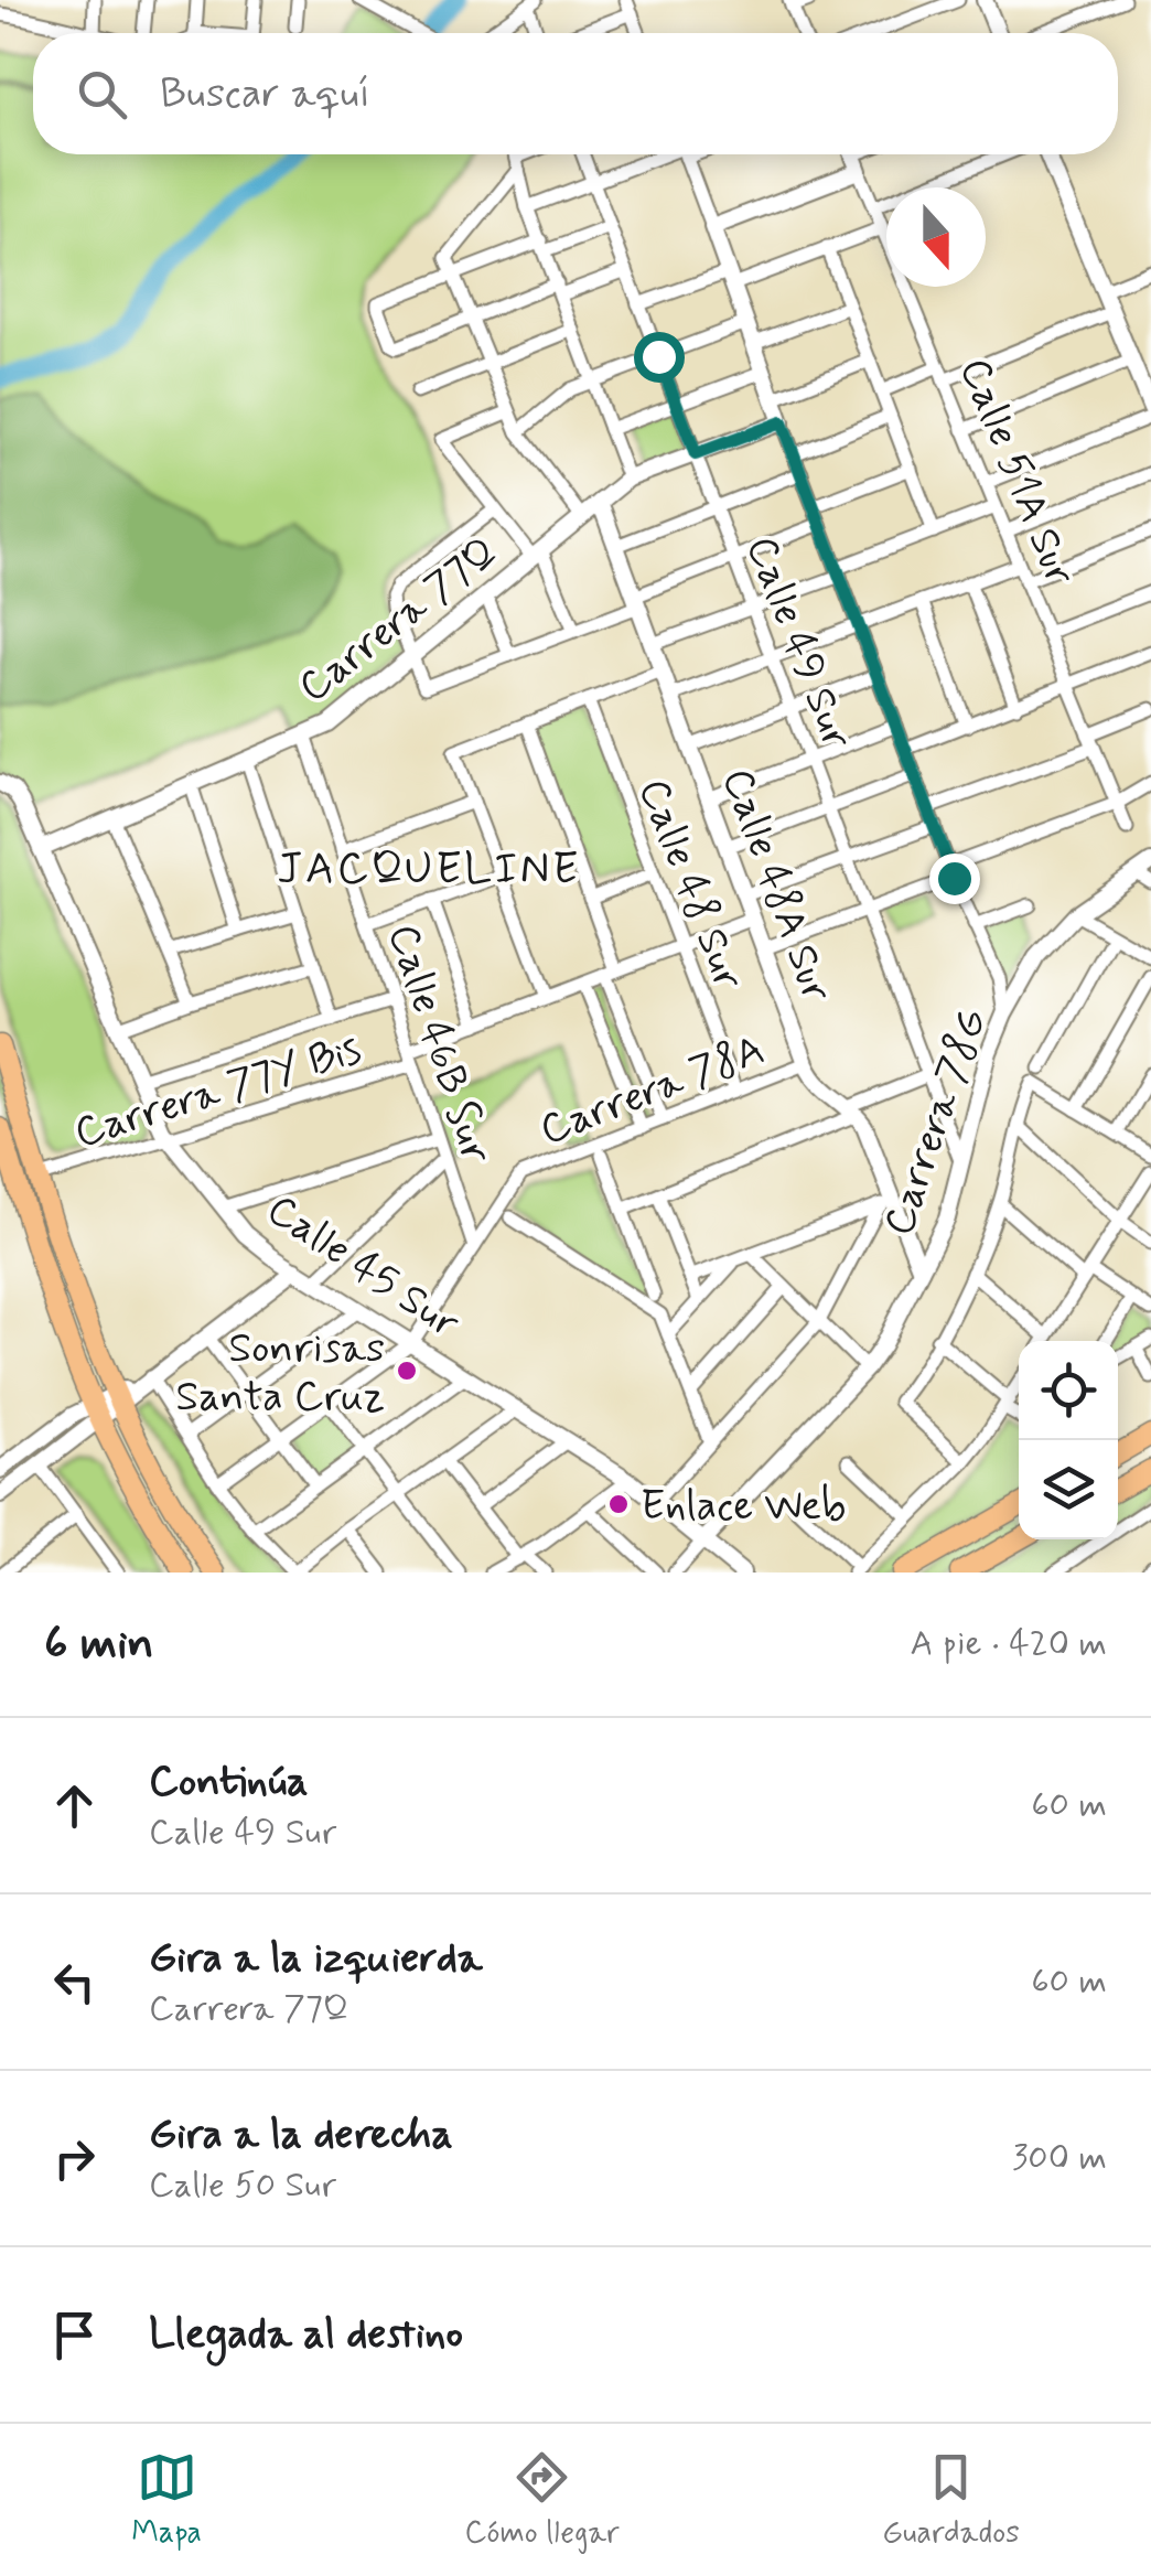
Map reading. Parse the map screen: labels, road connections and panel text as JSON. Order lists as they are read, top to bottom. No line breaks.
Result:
{"streets":{"street":["Calle 51A Sur","Carrera 77Q","Calle 49 Sur","Calle 48 Sur","Calle 48A Sur","Calle 46B Sur","Carrera 78A","Carrera 77Y Bis","Carrera 78G","Calle 45 Sur"]},"crossings":[["Carrera 77Q","Calle 49 Sur"],["Carrera 77Q","Calle 48A Sur"],["Carrera 77Q","Calle 46B Sur"],["Carrera 77Q","Calle 45 Sur"],["Calle 49 Sur","Carrera 78G"],["Calle 48 Sur","Carrera 78A"],["Calle 48A Sur","Carrera 78A"],["Calle 48A Sur","Carrera 78G"],["Calle 46B Sur","Carrera 78A"],["Calle 46B Sur","Carrera 77Y Bis"],["Carrera 77Y Bis","Calle 45 Sur"],["Carrera 78G","Calle 45 Sur"]],"districts":["JACQUELINE"],"places":["Sonrisas Santa Cruz","Enlace Web"],"north":"bottom","page":{"search":"Buscar aquí","heading":["6 min","A pie · 420 m"],"list":[["Continúa","Calle 49 Sur","60 m"],["Gira a la izquierda","Carrera 77Q","60 m"],["Gira a la derecha","Calle 50 Sur","300 m"],"Llegada al destino"],"nav":["Mapa","Cómo llegar","Guardados"]}}
